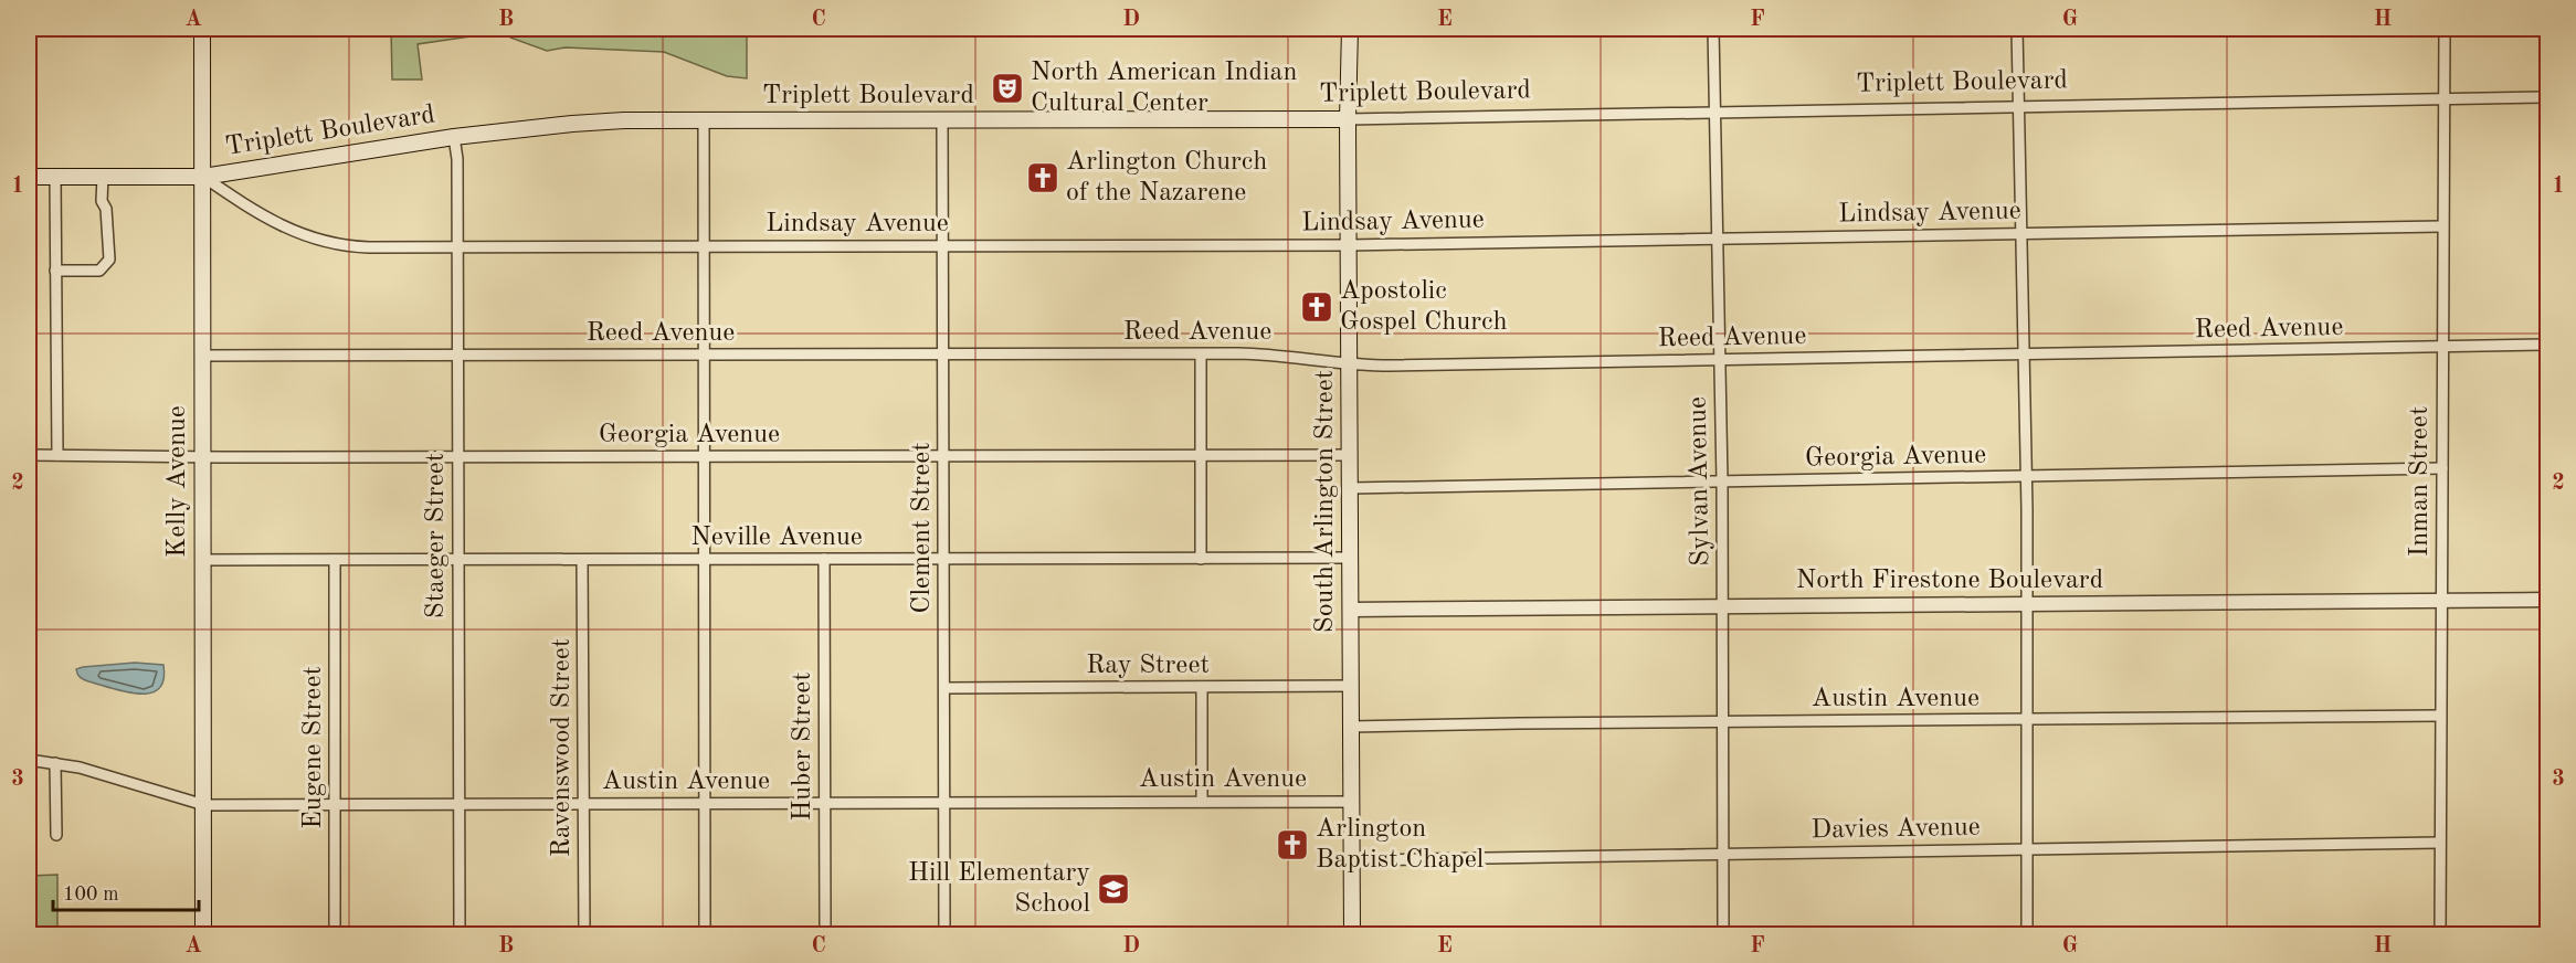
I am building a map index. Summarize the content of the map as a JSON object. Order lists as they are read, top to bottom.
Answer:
{
  "streets": {
    "main road": ["Triplett Boulevard", "Kelly Avenue", "South Arlington Street"],
    "street": [
      "Lindsay Avenue",
      "Reed Avenue",
      "Georgia Avenue",
      "Sylvan Avenue",
      "Inman Street",
      "Clement Street",
      "Staeger Street",
      "Neville Avenue",
      "North Firestone Boulevard",
      "Ray Street",
      "Austin Avenue",
      "Huber Street",
      "Eugene Street",
      "Ravenswood Street",
      "Davies Avenue"
    ]
  },
  "crossings": [
    ["Triplett Boulevard", "Lindsay Avenue"],
    ["Triplett Boulevard", "Kelly Avenue"],
    ["Triplett Boulevard", "Sylvan Avenue"],
    ["Triplett Boulevard", "Inman Street"],
    ["Triplett Boulevard", "South Arlington Street"],
    ["Triplett Boulevard", "Clement Street"],
    ["Triplett Boulevard", "Staeger Street"],
    ["Lindsay Avenue", "Kelly Avenue"],
    ["Lindsay Avenue", "Sylvan Avenue"],
    ["Lindsay Avenue", "Inman Street"],
    ["Lindsay Avenue", "South Arlington Street"],
    ["Lindsay Avenue", "Clement Street"],
    ["Lindsay Avenue", "Staeger Street"],
    ["Reed Avenue", "Kelly Avenue"],
    ["Reed Avenue", "Sylvan Avenue"],
    ["Reed Avenue", "Inman Street"],
    ["Reed Avenue", "South Arlington Street"],
    ["Reed Avenue", "Clement Street"],
    ["Reed Avenue", "Staeger Street"],
    ["Georgia Avenue", "Kelly Avenue"],
    ["Georgia Avenue", "Sylvan Avenue"],
    ["Georgia Avenue", "Inman Street"],
    ["Georgia Avenue", "South Arlington Street"],
    ["Georgia Avenue", "Clement Street"],
    ["Georgia Avenue", "Staeger Street"],
    ["Kelly Avenue", "Neville Avenue"],
    ["Kelly Avenue", "Austin Avenue"],
    ["Sylvan Avenue", "North Firestone Boulevard"],
    ["Sylvan Avenue", "Austin Avenue"],
    ["Sylvan Avenue", "Davies Avenue"],
    ["Inman Street", "North Firestone Boulevard"],
    ["Inman Street", "Austin Avenue"],
    ["Inman Street", "Davies Avenue"],
    ["South Arlington Street", "Neville Avenue"],
    ["South Arlington Street", "North Firestone Boulevard"],
    ["South Arlington Street", "Ray Street"],
    ["South Arlington Street", "Austin Avenue"],
    ["South Arlington Street", "Davies Avenue"],
    ["Clement Street", "Neville Avenue"],
    ["Clement Street", "Ray Street"],
    ["Clement Street", "Austin Avenue"],
    ["Staeger Street", "Neville Avenue"],
    ["Staeger Street", "Austin Avenue"],
    ["Neville Avenue", "Huber Street"],
    ["Neville Avenue", "Eugene Street"],
    ["Neville Avenue", "Ravenswood Street"],
    ["Austin Avenue", "Huber Street"],
    ["Austin Avenue", "Eugene Street"],
    ["Austin Avenue", "Ravenswood Street"]
  ],
  "places": {
    "theatre": ["North American Indian Cultural Center"],
    "church": ["Arlington Church of the Nazarene", "Apostolic Gospel Church", "Arlington Baptist Chapel"],
    "school or university": ["Hill Elementary School"]
  },
  "scale_bar": "100 m",
  "grid": {
    "columns": [
      "A",
      "B",
      "C",
      "D",
      "E",
      "F",
      "G",
      "H"
    ],
    "rows": ["1", "2", "3"]
  }
}
